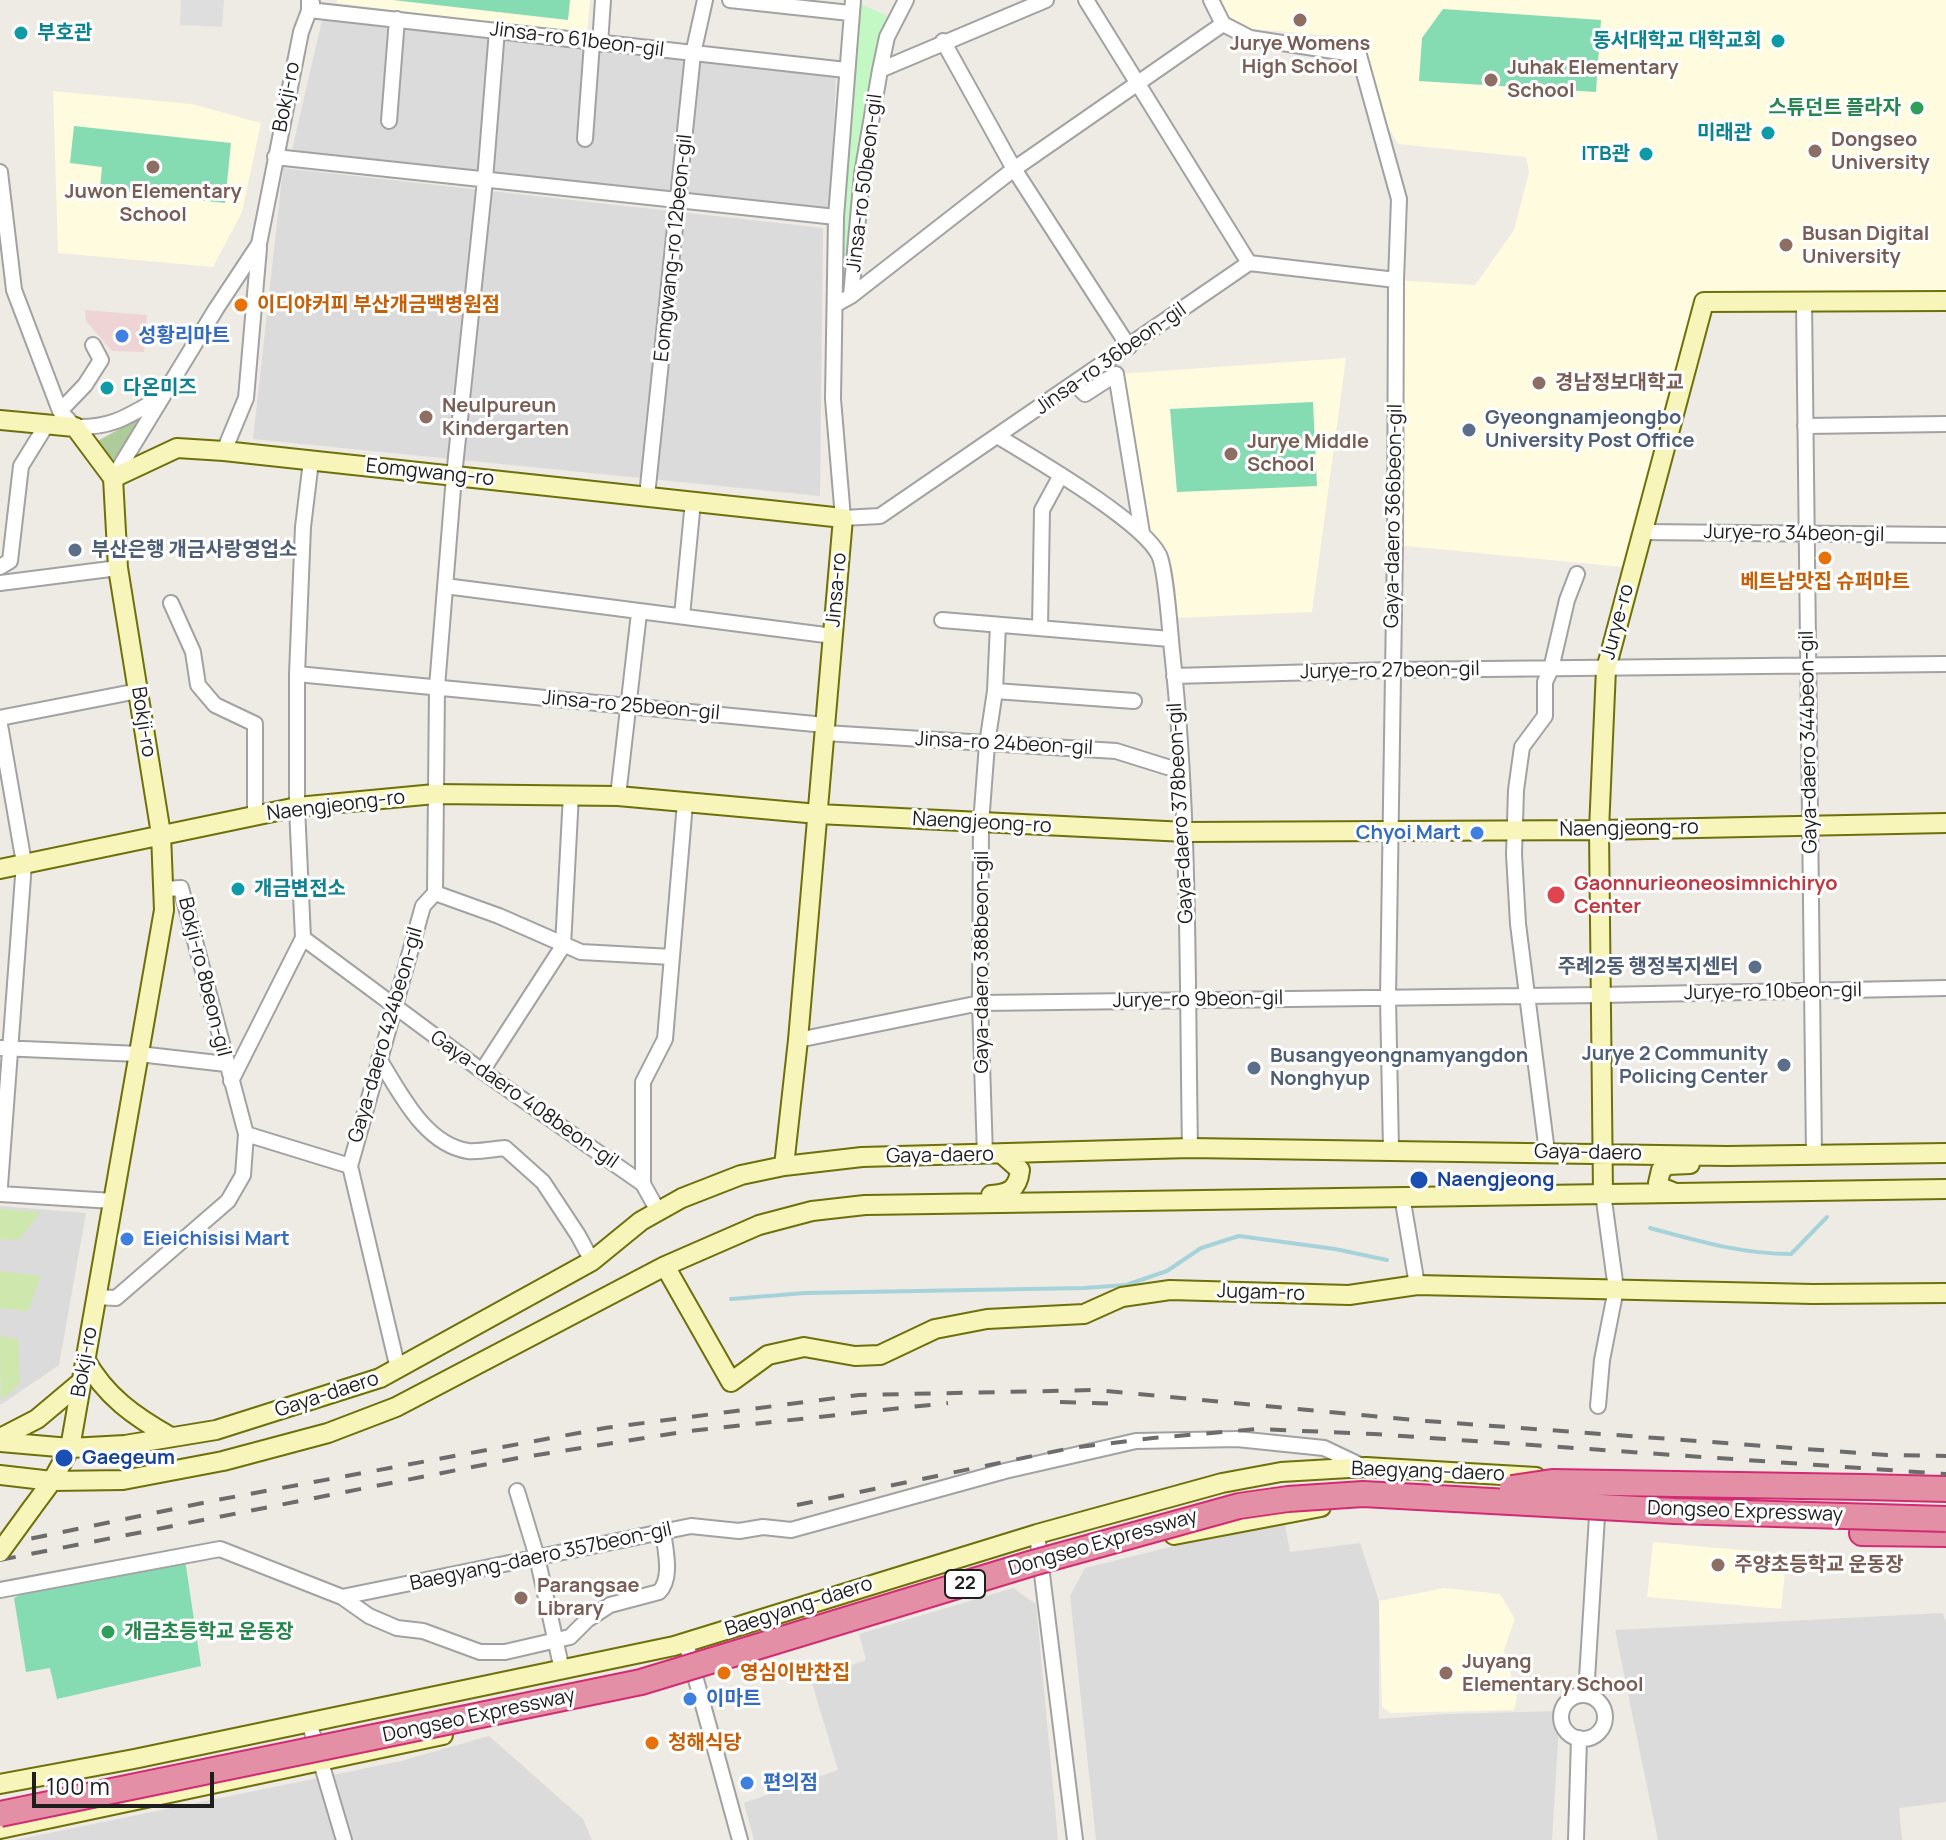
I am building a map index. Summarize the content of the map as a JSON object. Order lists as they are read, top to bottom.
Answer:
{
  "streets": {
    "highway": ["Dongseo Expressway", "22"],
    "main road": [
      "Bokji-ro",
      "Eomgwang-ro",
      "Jinsa-ro",
      "Jurye-ro",
      "Naengjeong-ro",
      "Gaya-daero",
      "Jugam-ro",
      "Baegyang-daero"
    ],
    "street": [
      "Jinsa-ro 61beon-gil",
      "Jinsa-ro 50beon-gil",
      "Eomgwang-ro 12beon-gil",
      "Jinsa-ro 36beon-gil",
      "Gaya-daero 366beon-gil",
      "Jurye-ro 34beon-gil",
      "Jurye-ro 27beon-gil",
      "Jinsa-ro 25beon-gil",
      "Gaya-daero 344beon-gil",
      "Jinsa-ro 24beon-gil",
      "Gaya-daero 378beon-gil",
      "Gaya-daero 388beon-gil",
      "Bokji-ro 8beon-gil",
      "Jurye-ro 10beon-gil",
      "Jurye-ro 9beon-gil",
      "Gaya-daero 424beon-gil",
      "Gaya-daero 408beon-gil",
      "Baegyang-daero 357beon-gil"
    ]
  },
  "crossings": [
    ["Jinsa-ro 61beon-gil", "Bokji-ro"],
    ["Jinsa-ro 61beon-gil", "Eomgwang-ro 12beon-gil"],
    ["Jinsa-ro 61beon-gil", "Jinsa-ro"],
    ["Jinsa-ro 61beon-gil", "Gaya-daero 424beon-gil"],
    ["Bokji-ro", "Eomgwang-ro"],
    ["Bokji-ro", "Naengjeong-ro"],
    ["Bokji-ro", "Bokji-ro 8beon-gil"],
    ["Bokji-ro", "Gaya-daero"],
    ["Eomgwang-ro 12beon-gil", "Eomgwang-ro"],
    ["Jinsa-ro 36beon-gil", "Eomgwang-ro"],
    ["Jinsa-ro 36beon-gil", "Jinsa-ro"],
    ["Jinsa-ro 36beon-gil", "Gaya-daero 378beon-gil"],
    ["Eomgwang-ro", "Jinsa-ro"],
    ["Eomgwang-ro", "Bokji-ro 8beon-gil"],
    ["Eomgwang-ro", "Gaya-daero 424beon-gil"],
    ["Gaya-daero 366beon-gil", "Jurye-ro 27beon-gil"],
    ["Gaya-daero 366beon-gil", "Naengjeong-ro"],
    ["Gaya-daero 366beon-gil", "Jurye-ro 9beon-gil"],
    ["Gaya-daero 366beon-gil", "Gaya-daero"],
    ["Jurye-ro 34beon-gil", "Jurye-ro"],
    ["Jurye-ro 34beon-gil", "Gaya-daero 344beon-gil"],
    ["Jinsa-ro", "Jinsa-ro 25beon-gil"],
    ["Jinsa-ro", "Jinsa-ro 24beon-gil"],
    ["Jinsa-ro", "Naengjeong-ro"],
    ["Jinsa-ro", "Jurye-ro 9beon-gil"],
    ["Jinsa-ro", "Gaya-daero"],
    ["Jurye-ro", "Jurye-ro 27beon-gil"],
    ["Jurye-ro", "Gaya-daero 344beon-gil"],
    ["Jurye-ro", "Naengjeong-ro"],
    ["Jurye-ro", "Jurye-ro 10beon-gil"],
    ["Jurye-ro", "Jurye-ro 9beon-gil"],
    ["Jurye-ro", "Gaya-daero"],
    ["Jurye-ro 27beon-gil", "Gaya-daero 344beon-gil"],
    ["Jurye-ro 27beon-gil", "Gaya-daero 378beon-gil"],
    ["Jinsa-ro 25beon-gil", "Jinsa-ro 24beon-gil"],
    ["Jinsa-ro 25beon-gil", "Gaya-daero 424beon-gil"],
    ["Gaya-daero 344beon-gil", "Naengjeong-ro"],
    ["Gaya-daero 344beon-gil", "Jurye-ro 10beon-gil"],
    ["Gaya-daero 344beon-gil", "Gaya-daero"],
    ["Jinsa-ro 24beon-gil", "Gaya-daero 378beon-gil"],
    ["Jinsa-ro 24beon-gil", "Gaya-daero 388beon-gil"],
    ["Naengjeong-ro", "Gaya-daero 378beon-gil"],
    ["Naengjeong-ro", "Gaya-daero 388beon-gil"],
    ["Naengjeong-ro", "Bokji-ro 8beon-gil"],
    ["Naengjeong-ro", "Gaya-daero 424beon-gil"],
    ["Gaya-daero 378beon-gil", "Jurye-ro 9beon-gil"],
    ["Gaya-daero 378beon-gil", "Gaya-daero"],
    ["Gaya-daero 388beon-gil", "Jurye-ro 9beon-gil"],
    ["Gaya-daero 388beon-gil", "Gaya-daero"],
    ["Bokji-ro 8beon-gil", "Gaya-daero 408beon-gil"],
    ["Jurye-ro 10beon-gil", "Jurye-ro 9beon-gil"],
    ["Gaya-daero 424beon-gil", "Gaya-daero 408beon-gil"],
    ["Gaya-daero 424beon-gil", "Gaya-daero"],
    ["Gaya-daero 408beon-gil", "Gaya-daero"],
    ["Gaya-daero", "Jugam-ro"],
    ["Baegyang-daero", "Baegyang-daero 357beon-gil"]
  ],
  "places": [
    "Jurye Womens High School",
    "부호관",
    "동서대학교 대학교회",
    "Juhak Elementary School",
    "스튜던트 플라자",
    "미래관",
    "Dongseo University",
    "ITB관",
    "Juwon Elementary School",
    "Busan Digital University",
    "이디야커피 부산개금백병원점",
    "성황리마트",
    "경남정보대학교",
    "다온미즈",
    "Neulpureun Kindergarten",
    "Gyeongnamjeongbo University Post Office",
    "Jurye Middle School",
    "부산은행 개금사랑영업소",
    "베트남맛집 슈퍼마트",
    "Chyoi Mart",
    "개금변전소",
    "Gaonnurieoneosimnichiryo Center",
    "주례2동 행정복지센터",
    "Jurye 2 Community Policing Center",
    "Busangyeongnamyangdon Nonghyup",
    "Naengjeong",
    "Eieichisisi Mart",
    "Gaegeum",
    "주양초등학교 운동장",
    "Parangsae Library",
    "개금초등학교 운동장",
    "영심이반찬집",
    "Juyang Elementary School",
    "이마트",
    "청해식당",
    "편의점"
  ],
  "scale_bar": "100 m"
}
